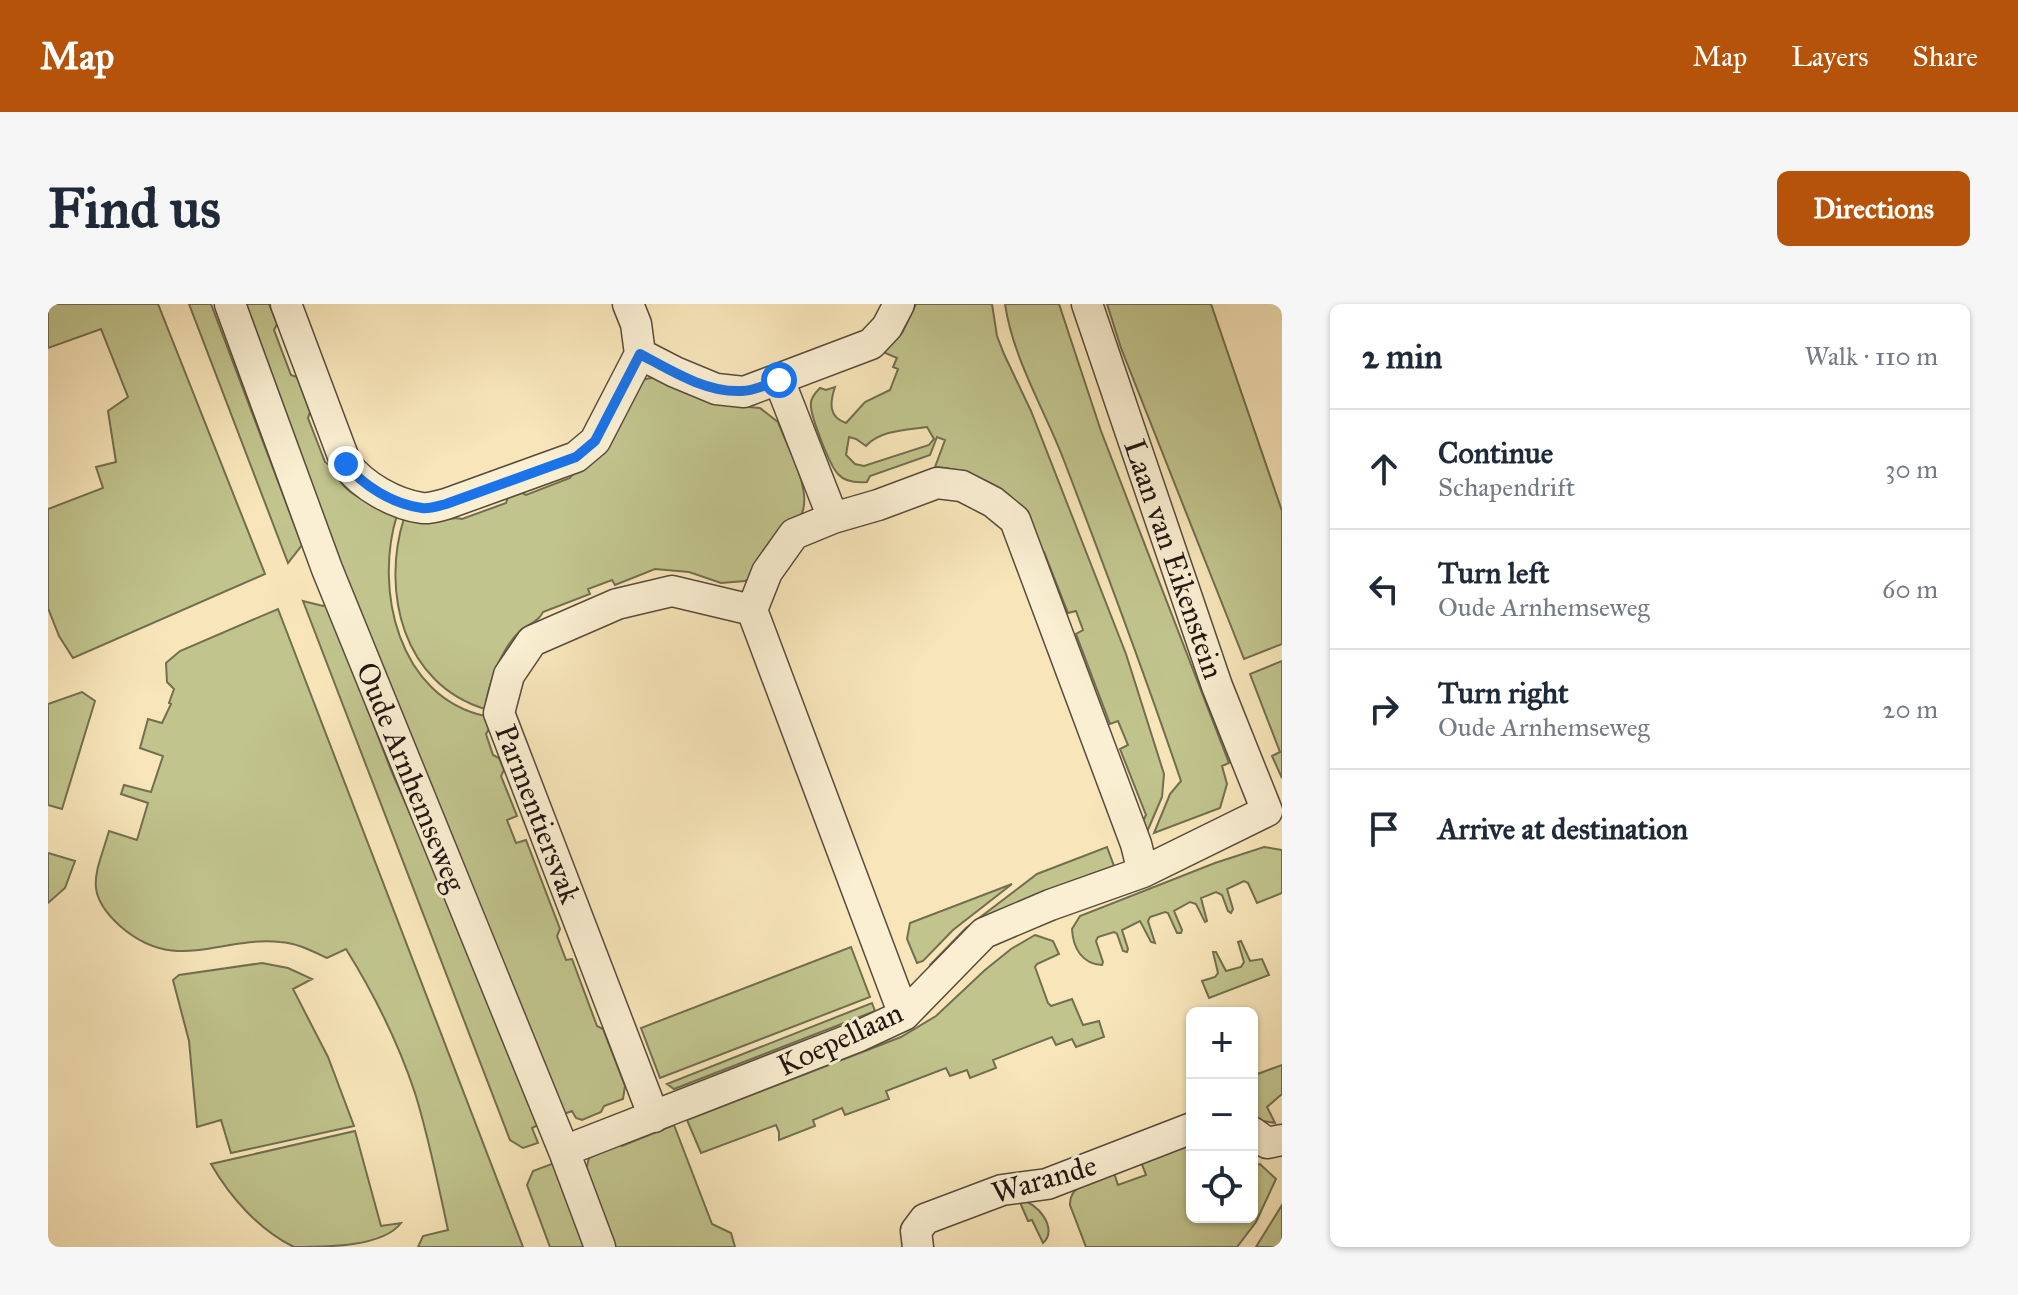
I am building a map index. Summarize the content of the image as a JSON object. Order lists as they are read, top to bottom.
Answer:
{
  "streets": {
    "street": [
      "Laan van Eikenstein",
      "Oude Arnhemseweg",
      "Parmentiersvak",
      "Koepellaan",
      "Warande"
    ]
  },
  "crossings": [
    ["Laan van Eikenstein", "Koepellaan"],
    ["Oude Arnhemseweg", "Koepellaan"],
    ["Parmentiersvak", "Koepellaan"]
  ],
  "page": {
    "header": "Map",
    "nav": ["Map", "Layers", "Share"],
    "buttons": "Directions",
    "title": "Find us",
    "heading": ["2 min", "Walk · 110 m"],
    "list": [
      ["Continue", "Schapendrift", "30 m"],
      ["Turn left", "Oude Arnhemseweg", "60 m"],
      ["Turn right", "Oude Arnhemseweg", "20 m"],
      "Arrive at destination"
    ],
    "map_buttons": ["+", "−"]
  }
}
